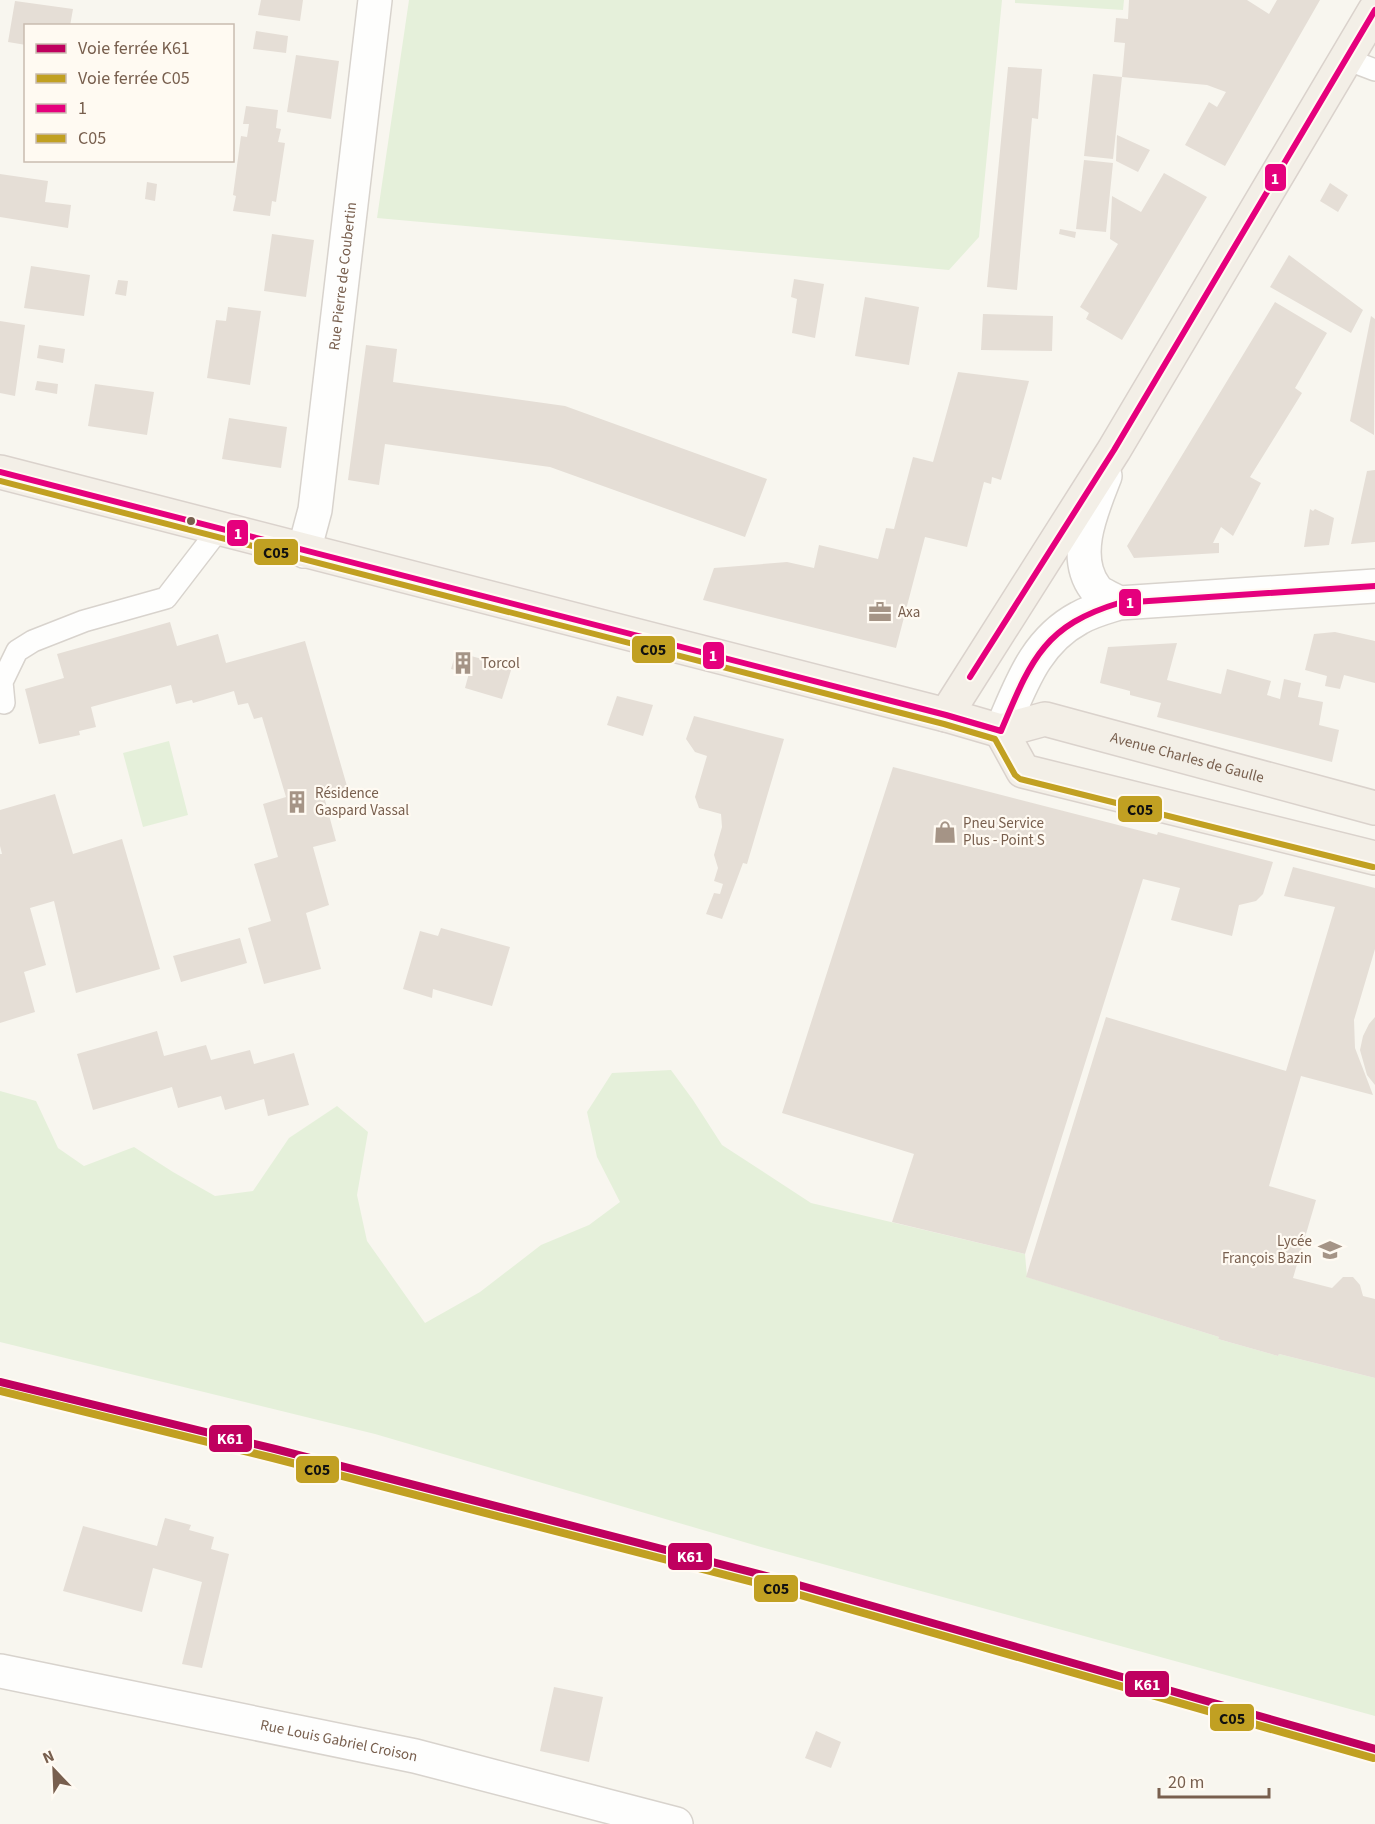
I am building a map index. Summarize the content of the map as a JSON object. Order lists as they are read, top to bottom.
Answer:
{
  "streets": {
    "main road": ["Avenue Charles de Gaulle"],
    "street": ["Rue Pierre de Coubertin", "Rue Louis Gabriel Croison"]
  },
  "places": {
    "office": ["Axa"],
    "building": ["Torcol", "Résidence Gaspard Vassal"],
    "shop": ["Pneu Service Plus - Point S"],
    "school or university": ["Lycée François Bazin"]
  },
  "lines": [
    "transit line 1",
    "transit line C05",
    "rail line K61",
    "rail line C05"
  ],
  "legend": [
    "Voie ferrée K61",
    "Voie ferrée C05",
    "1",
    "C05"
  ],
  "scale_bar": "20 m",
  "north": "top left"
}
